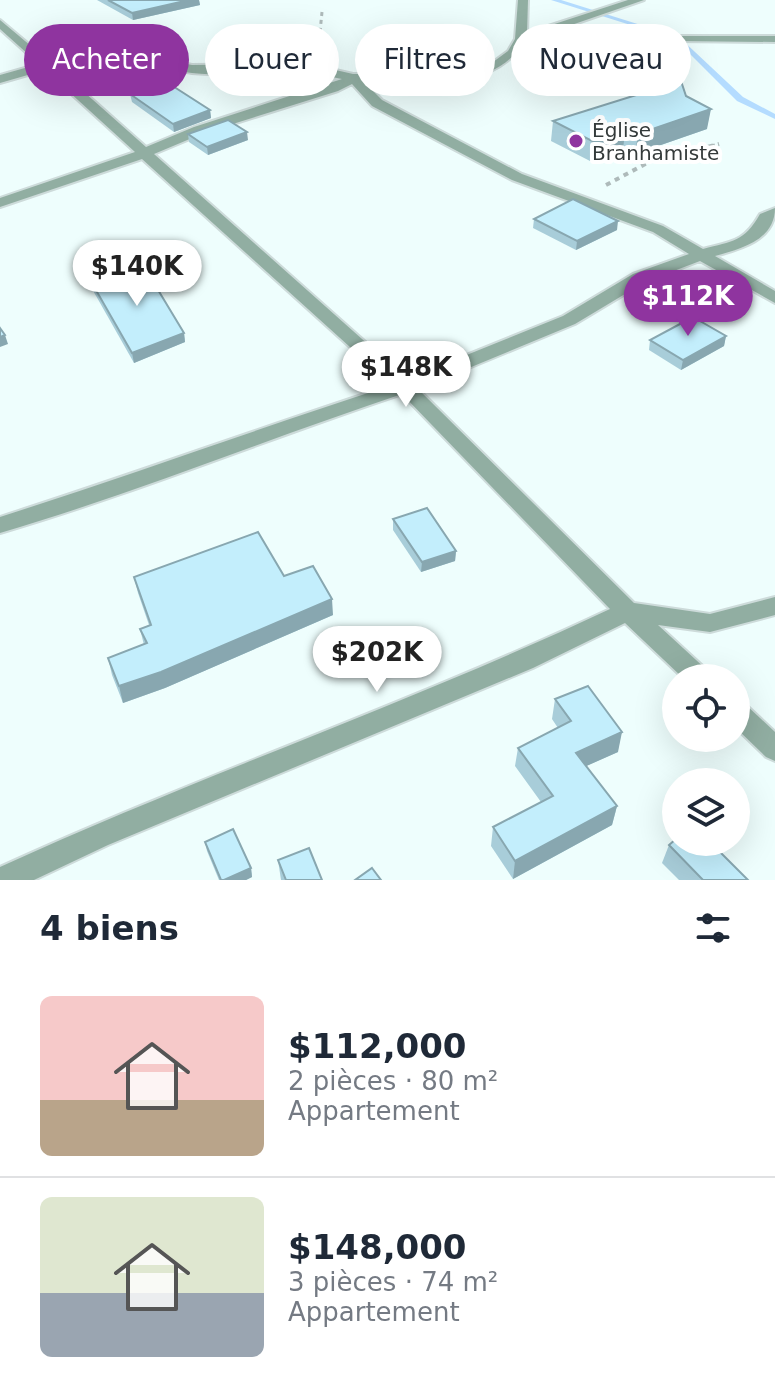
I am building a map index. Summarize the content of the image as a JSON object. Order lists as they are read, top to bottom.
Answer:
{
  "places": ["Église Branhamiste"],
  "page": {
    "chip": [
      "Acheter",
      "Louer",
      "Filtres",
      "Nouveau"
    ],
    "price": [
      "$140K",
      "$112K",
      "$148K",
      "$202K"
    ],
    "heading": "4 biens",
    "list": [
      {
        "name": "$112,000",
        "note": "2 pièces · 80 m² · Appartement"
      },
      {
        "name": "$148,000",
        "note": "3 pièces · 74 m² · Appartement"
      }
    ]
  }
}
